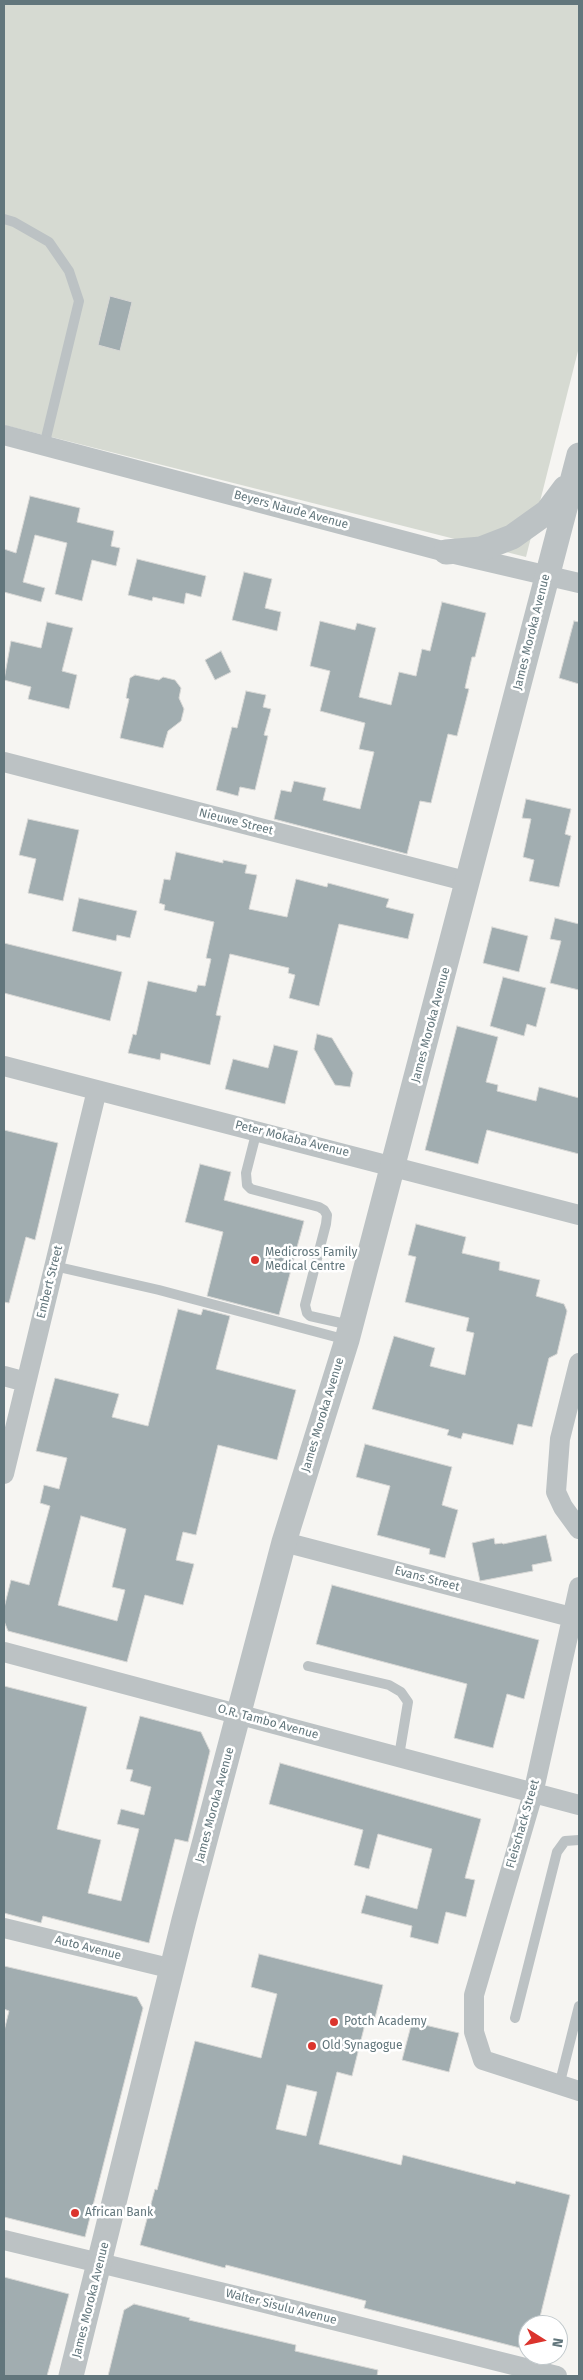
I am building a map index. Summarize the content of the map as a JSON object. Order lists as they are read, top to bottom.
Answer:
{
  "streets": {
    "street": [
      "Beyers Naude Avenue",
      "James Moroka Avenue",
      "Nieuwe Street",
      "Peter Mokaba Avenue",
      "Embert Street",
      "Evans Street",
      "O.R. Tambo Avenue",
      "Fleischack Street",
      "Auto Avenue",
      "Walter Sisulu Avenue"
    ]
  },
  "crossings": [
    ["Beyers Naude Avenue", "James Moroka Avenue"],
    ["James Moroka Avenue", "Nieuwe Street"],
    ["James Moroka Avenue", "Peter Mokaba Avenue"],
    ["James Moroka Avenue", "Evans Street"],
    ["James Moroka Avenue", "O.R. Tambo Avenue"],
    ["James Moroka Avenue", "Auto Avenue"],
    ["James Moroka Avenue", "Walter Sisulu Avenue"],
    ["Peter Mokaba Avenue", "Embert Street"],
    ["Evans Street", "Fleischack Street"],
    ["O.R. Tambo Avenue", "Fleischack Street"]
  ],
  "places": [
    "Medicross Family Medical Centre",
    "Potch Academy",
    "Old Synagogue",
    "African Bank"
  ],
  "north": "right"
}
